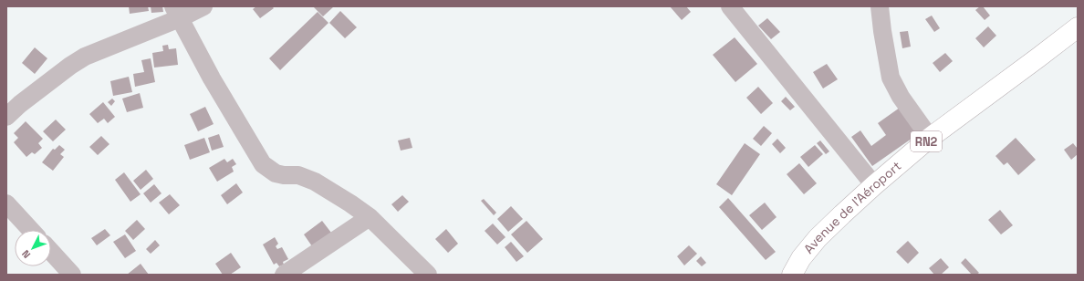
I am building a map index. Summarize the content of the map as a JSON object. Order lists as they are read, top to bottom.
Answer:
{
  "streets": {
    "highway": ["RN2", "Avenue de l'Aéroport"]
  },
  "north": "bottom left"
}
